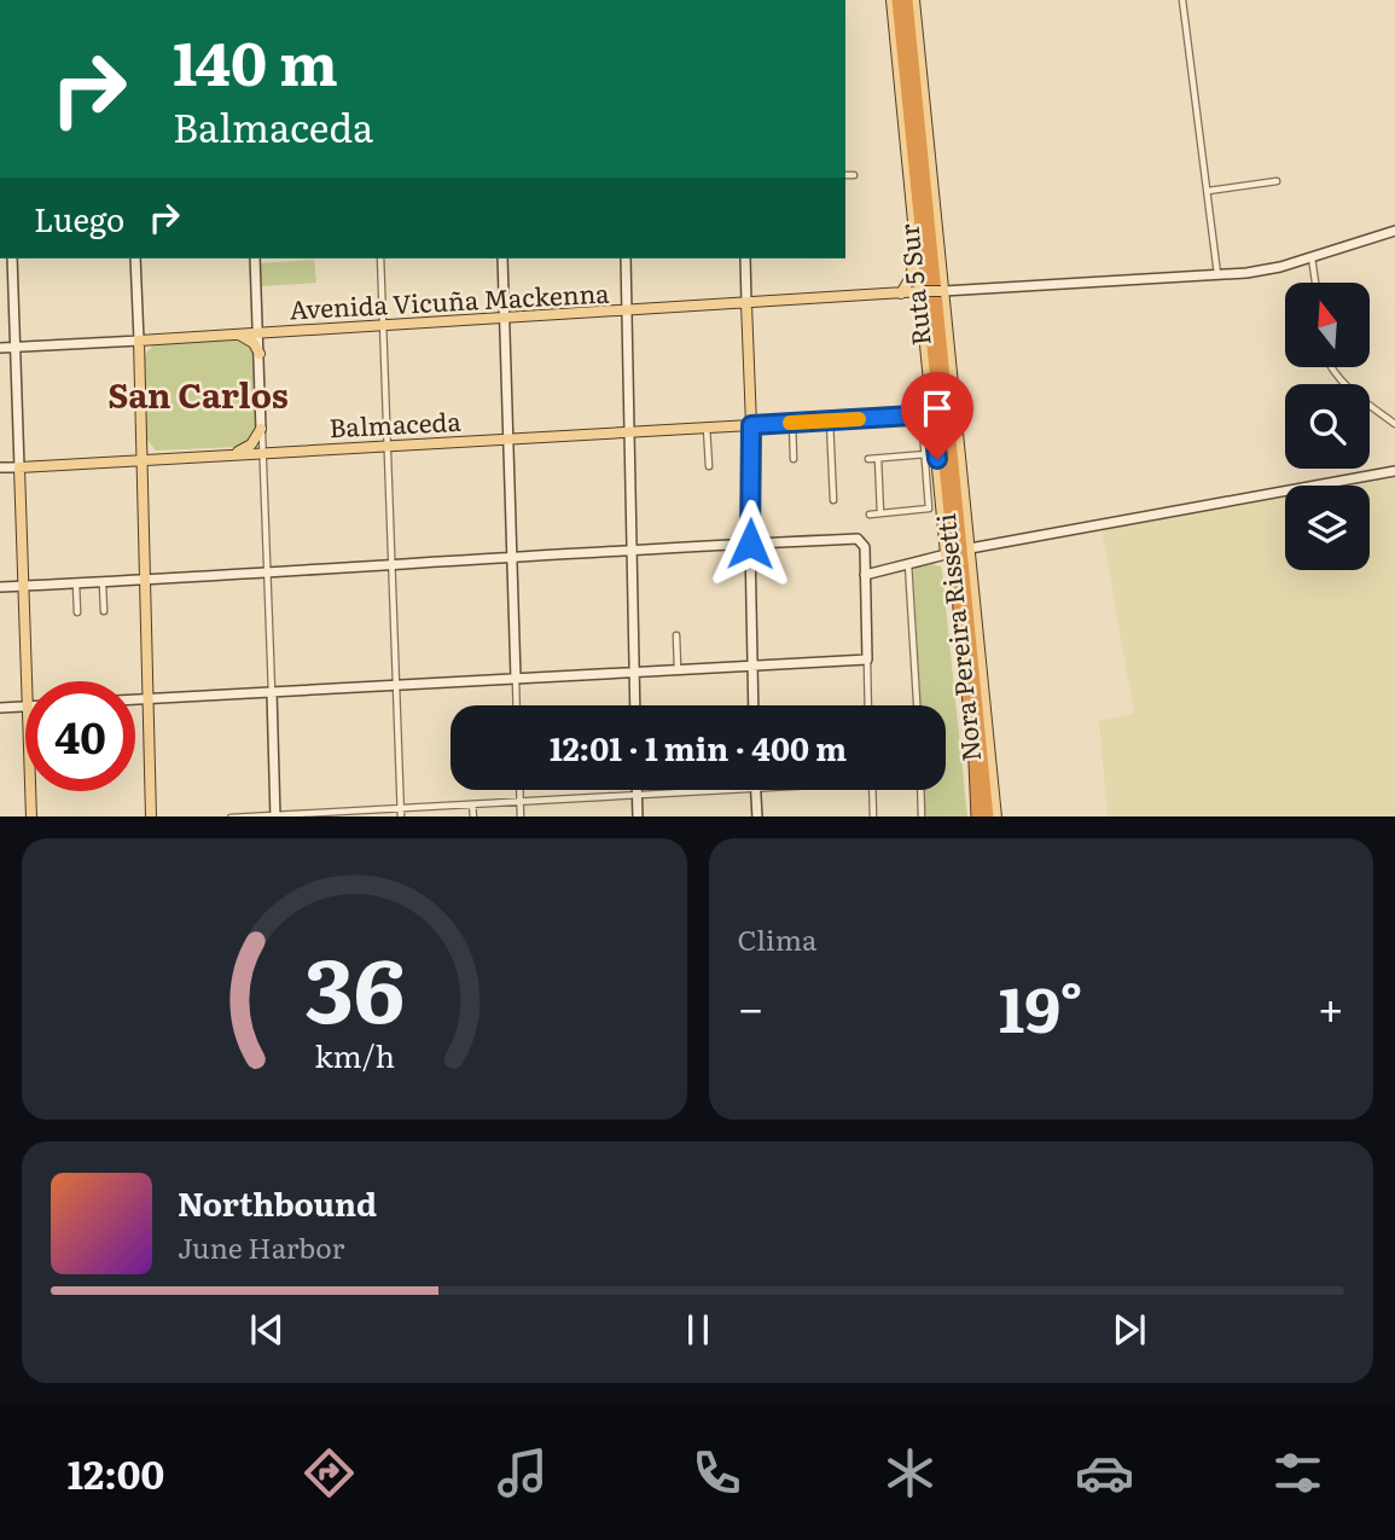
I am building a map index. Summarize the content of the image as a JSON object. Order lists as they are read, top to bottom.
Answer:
{
  "streets": {
    "highway": ["Ruta 5 Sur"],
    "main road": ["Avenida Vicuña Mackenna", "Balmaceda", "Nora Pereira Rissetti"]
  },
  "crossings": [
    ["Avenida Vicuña Mackenna", "Balmaceda"],
    ["Avenida Vicuña Mackenna", "Nora Pereira Rissetti"]
  ],
  "districts": ["San Carlos"],
  "north": "top",
  "page": {
    "turn": ["140 m", "Balmaceda"],
    "then": "Luego",
    "limit": "40",
    "trip": "12:01 · 1 min · 400 m",
    "tile": "Clima",
    "heat": ["−", "19°", "+"],
    "song": ["Northbound", "June Harbor"],
    "tabs": "12:00",
    "gauge": ["36", "km/h"]
  }
}
